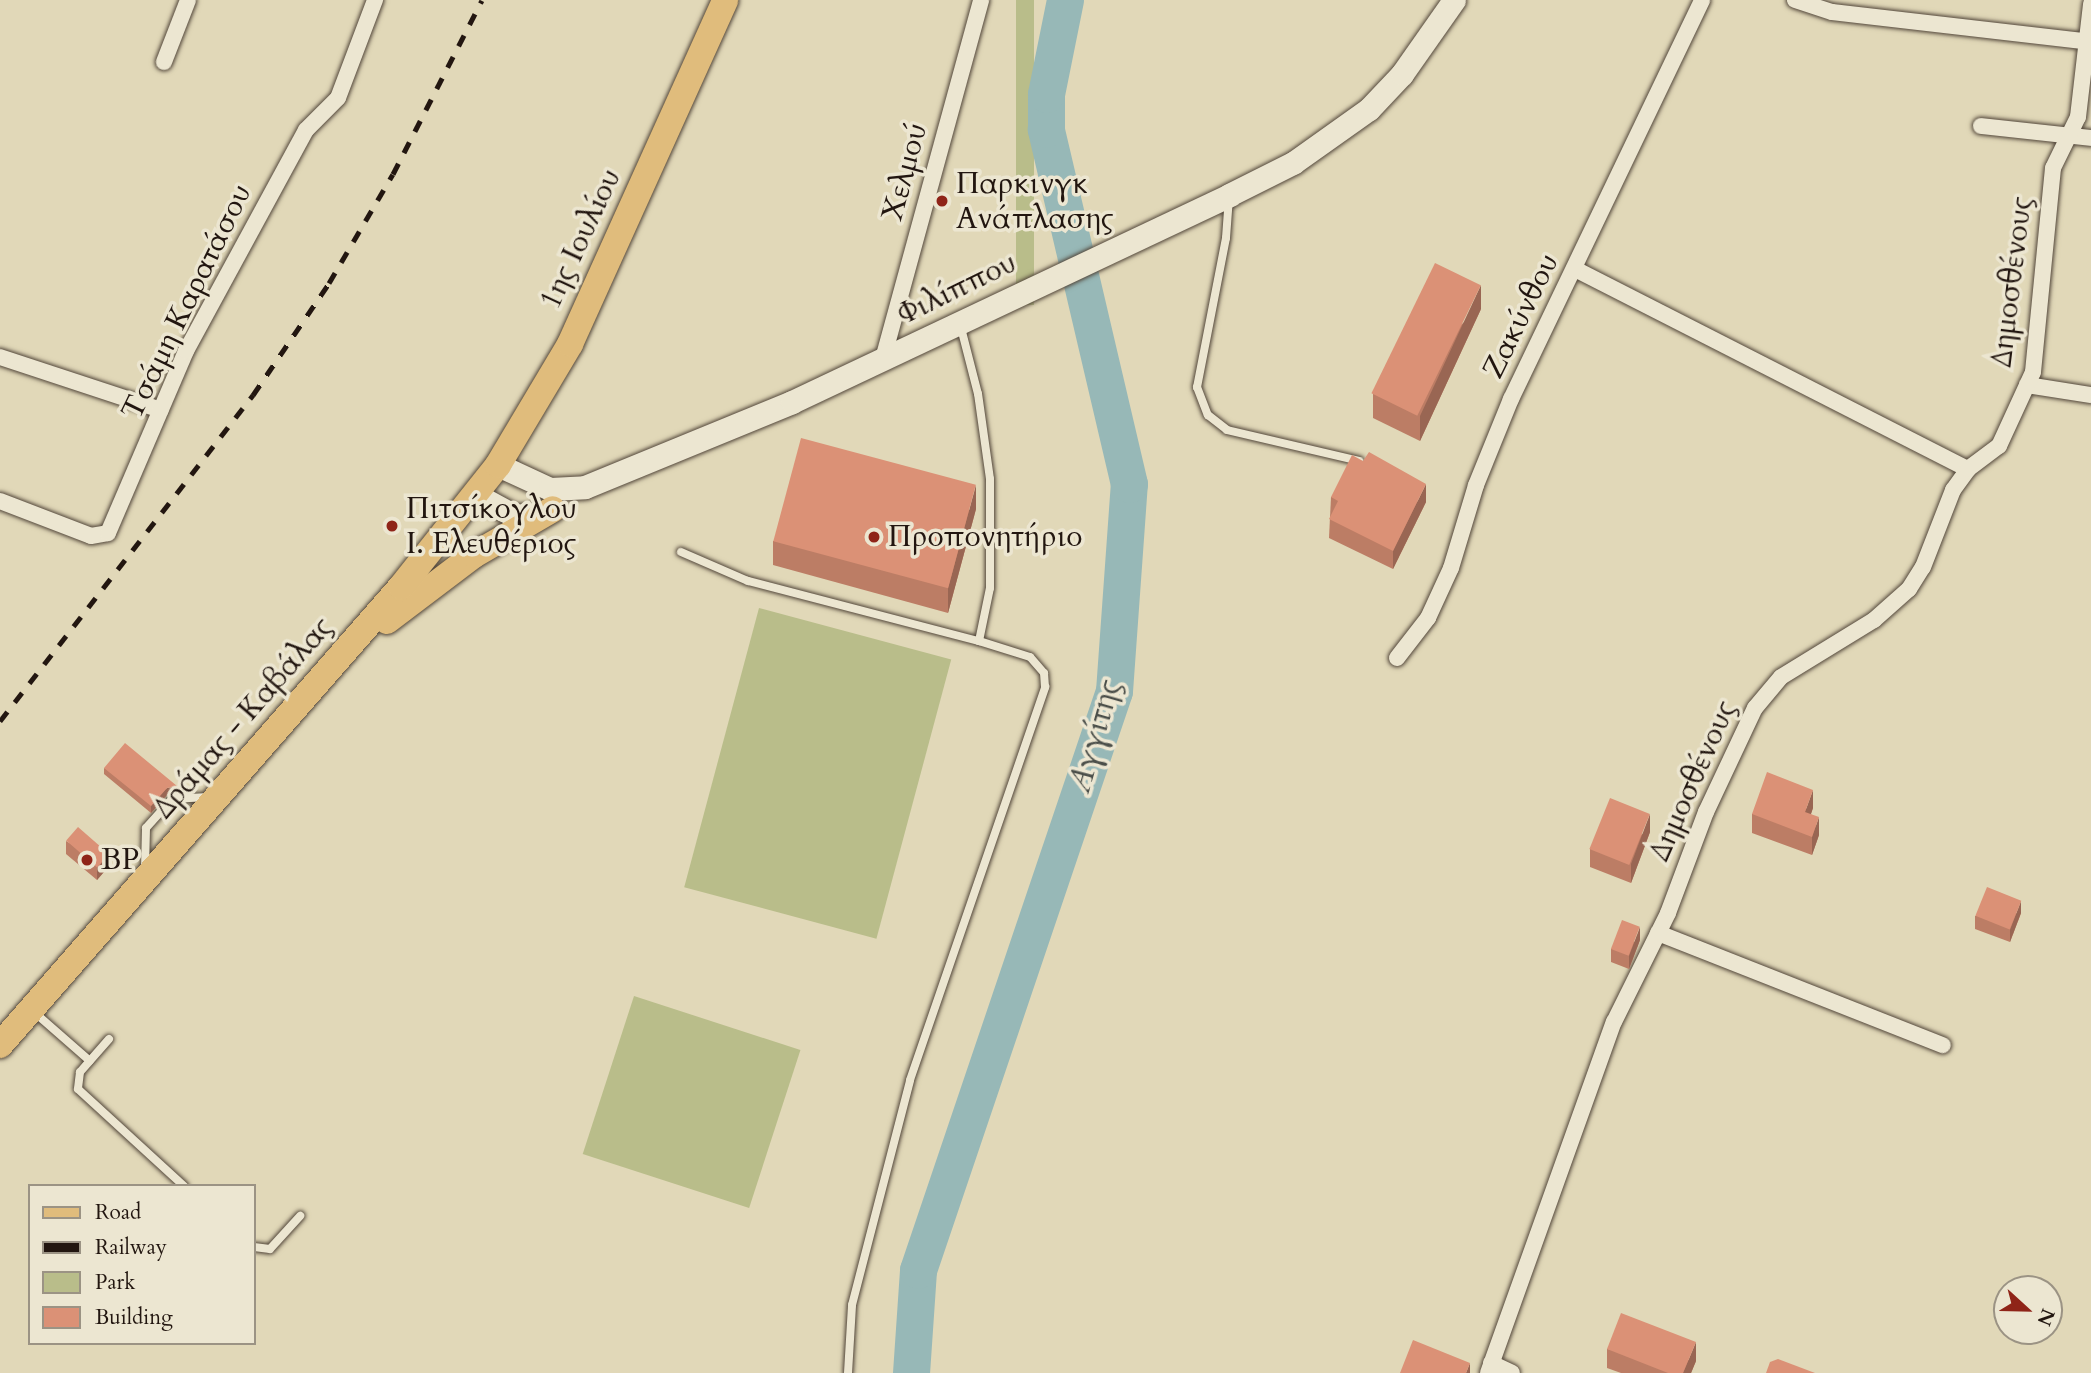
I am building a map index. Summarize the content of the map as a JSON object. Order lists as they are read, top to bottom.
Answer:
{
  "streets": {
    "main road": ["1ης Ιουλίου", "Φιλίππου", "Δράμας - Καβάλας"],
    "street": [
      "Χελμού",
      "Δημοσθένους",
      "Τσάμη Καρατάσου",
      "Ζακύνθου"
    ]
  },
  "crossings": [
    ["Χελμού", "Φιλίππου"],
    ["1ης Ιουλίου", "Φιλίππου"],
    ["1ης Ιουλίου", "Δράμας - Καβάλας"],
    ["Φιλίππου", "Δράμας - Καβάλας"]
  ],
  "water": ["Αγγίτης"],
  "places": [
    "Παρκινγκ Ανάπλασης",
    "Πιτσίκογλου Ι. Ελευθέριος",
    "Προπονητήριο",
    "BP"
  ],
  "legend": [
    "Road",
    "Railway",
    "Park",
    "Building"
  ],
  "north": "right"
}
